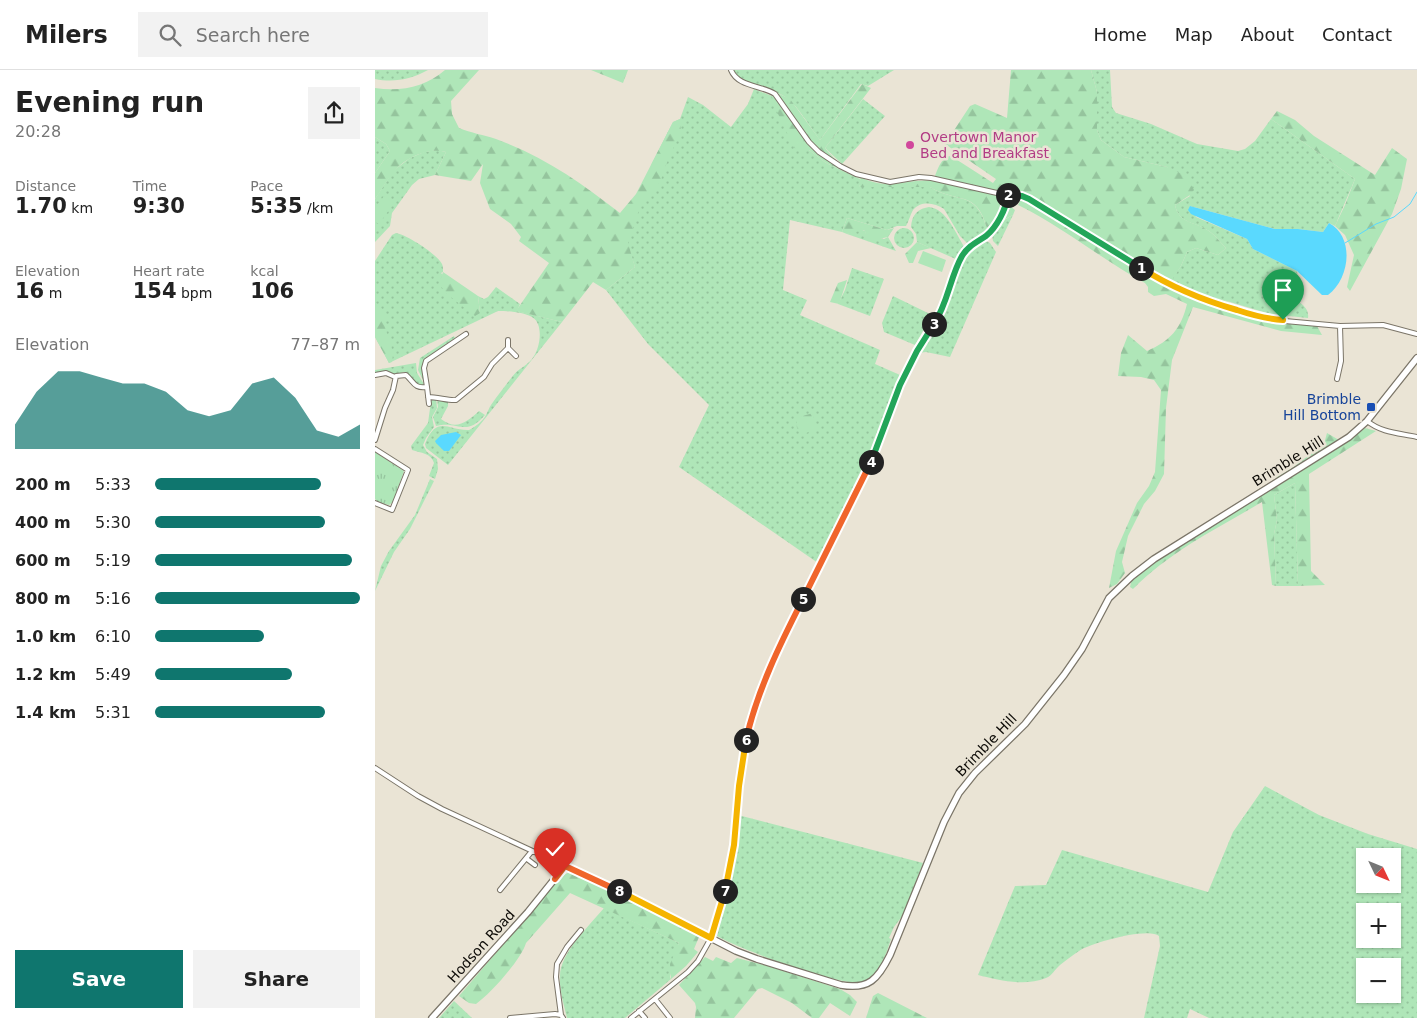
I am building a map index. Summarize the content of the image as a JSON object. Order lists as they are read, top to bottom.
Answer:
{
  "streets": {
    "main road": ["Brimble Hill", "Hodson Road"]
  },
  "crossings": [
    ["Brimble Hill", "Hodson Road"]
  ],
  "places": {
    "other": ["Overtown Manor Bed and Breakfast"],
    "transit": ["Brimble Hill Bottom"]
  },
  "north": "bottom right",
  "page": {
    "header": "Milers",
    "search": "Search here",
    "nav": [
      "Home",
      "Map",
      "About",
      "Contact"
    ],
    "heading": ["Evening run", "20:28"],
    "stats": [
      ["Distance", "1.70 km"],
      ["Time", "9:30"],
      ["Pace", "5:35 /km"],
      ["Elevation", "16 m"],
      ["Heart rate", "154 bpm"],
      ["kcal", "106"]
    ],
    "pins": [
      "2",
      "1",
      "3",
      "4",
      "5",
      "6",
      "7",
      "8"
    ],
    "chart": ["Elevation", "77–87 m"],
    "list": [
      {
        "name": "200 m",
        "note": "5:33"
      },
      {
        "name": "400 m",
        "note": "5:30"
      },
      {
        "name": "600 m",
        "note": "5:19"
      },
      {
        "name": "800 m",
        "note": "5:16"
      },
      {
        "name": "1.0 km",
        "note": "6:10"
      },
      {
        "name": "1.2 km",
        "note": "5:49"
      },
      {
        "name": "1.4 km",
        "note": "5:31"
      }
    ],
    "map_buttons": ["+", "−"],
    "buttons": ["Save", "Share"]
  }
}
